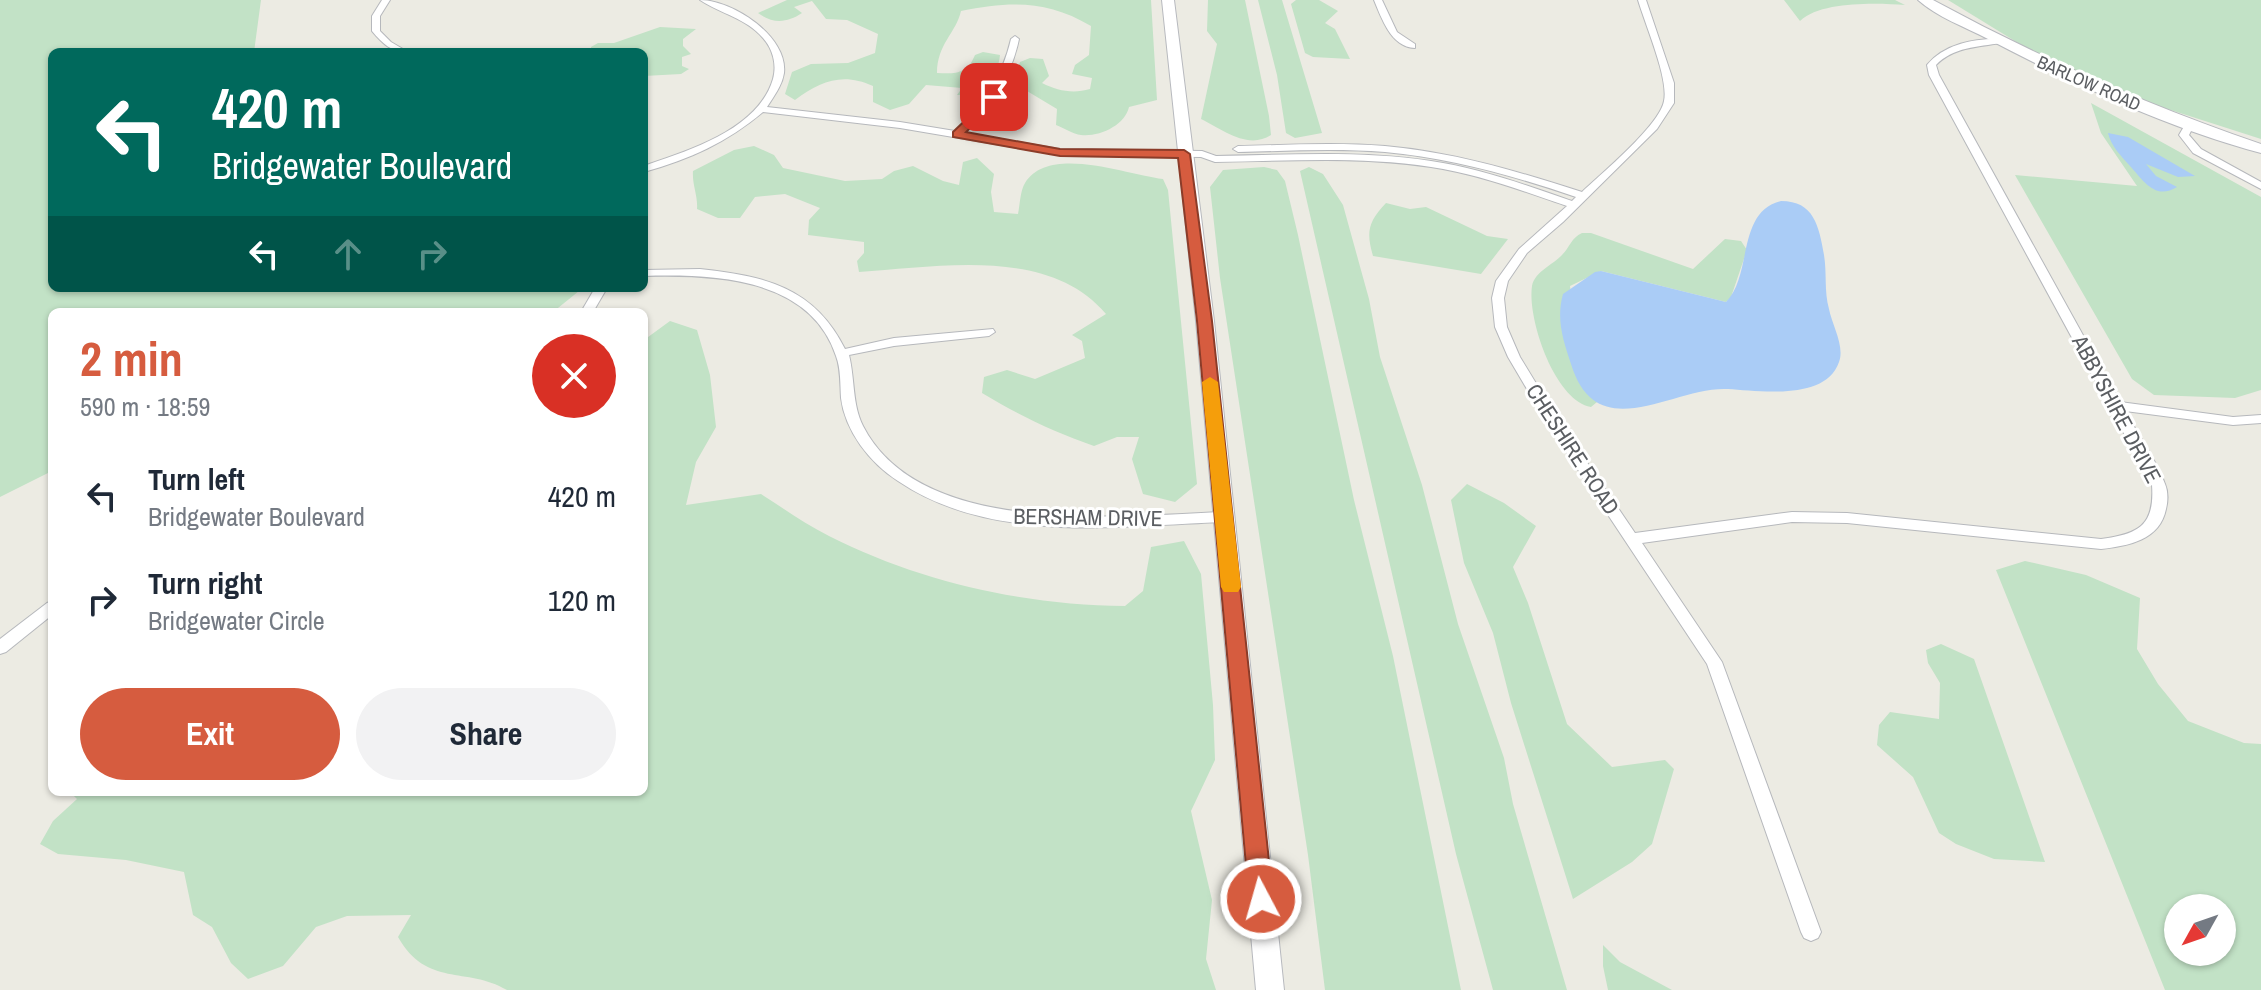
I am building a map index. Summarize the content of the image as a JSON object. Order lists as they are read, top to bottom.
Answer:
{
  "streets": {
    "main road": ["BARLOW ROAD"],
    "street": ["ABBYSHIRE DRIVE", "CHESHIRE ROAD", "BERSHAM DRIVE"]
  },
  "crossings": [
    ["BARLOW ROAD", "ABBYSHIRE DRIVE"],
    ["ABBYSHIRE DRIVE", "CHESHIRE ROAD"]
  ],
  "north": "bottom left",
  "page": {
    "turn": ["420 m", "Bridgewater Boulevard"],
    "heading": ["2 min", "590 m · 18:59"],
    "list": [
      {
        "name": "Turn left",
        "note": "Bridgewater Boulevard",
        "value": "420 m"
      },
      {
        "name": "Turn right",
        "note": "Bridgewater Circle",
        "value": "120 m"
      }
    ],
    "buttons": ["Exit", "Share"]
  }
}
